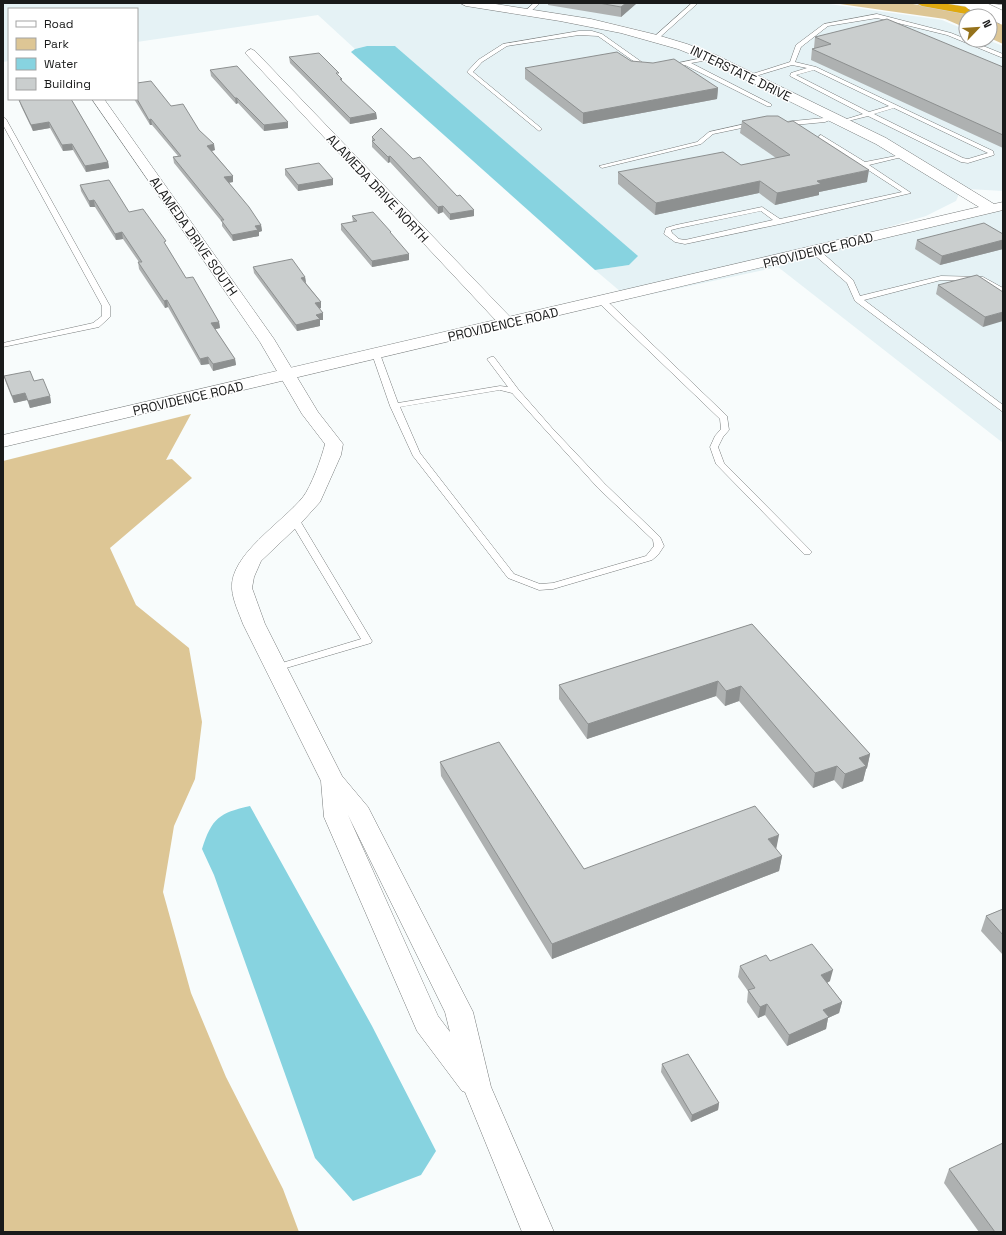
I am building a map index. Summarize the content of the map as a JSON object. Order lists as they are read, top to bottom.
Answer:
{
  "streets": {
    "street": [
      "INTERSTATE DRIVE",
      "ALAMEDA DRIVE NORTH",
      "ALAMEDA DRIVE SOUTH",
      "PROVIDENCE ROAD"
    ]
  },
  "crossings": [
    ["INTERSTATE DRIVE", "PROVIDENCE ROAD"],
    ["ALAMEDA DRIVE NORTH", "PROVIDENCE ROAD"],
    ["ALAMEDA DRIVE SOUTH", "PROVIDENCE ROAD"]
  ],
  "legend": [
    "Road",
    "Park",
    "Water",
    "Building"
  ],
  "north": "top right"
}
